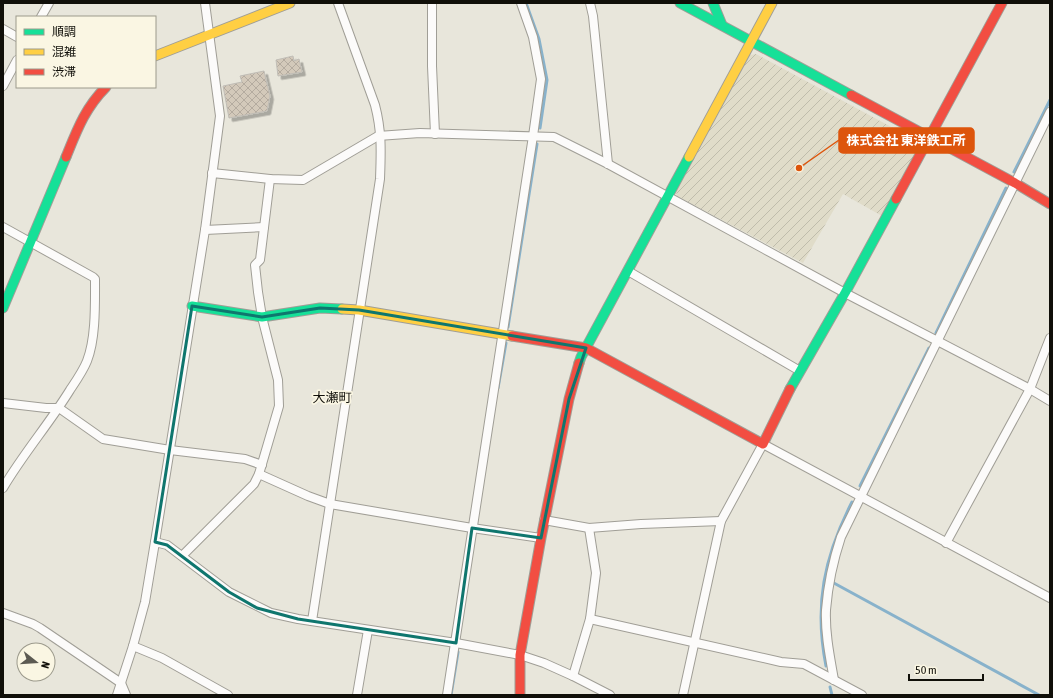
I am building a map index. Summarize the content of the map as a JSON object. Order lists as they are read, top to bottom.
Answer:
{
  "districts": ["大瀬町"],
  "places": ["株式会社 東洋鉄工所"],
  "legend": ["順調", "混雑", "渋滞"],
  "scale_bar": "50 m",
  "north": "right"
}
